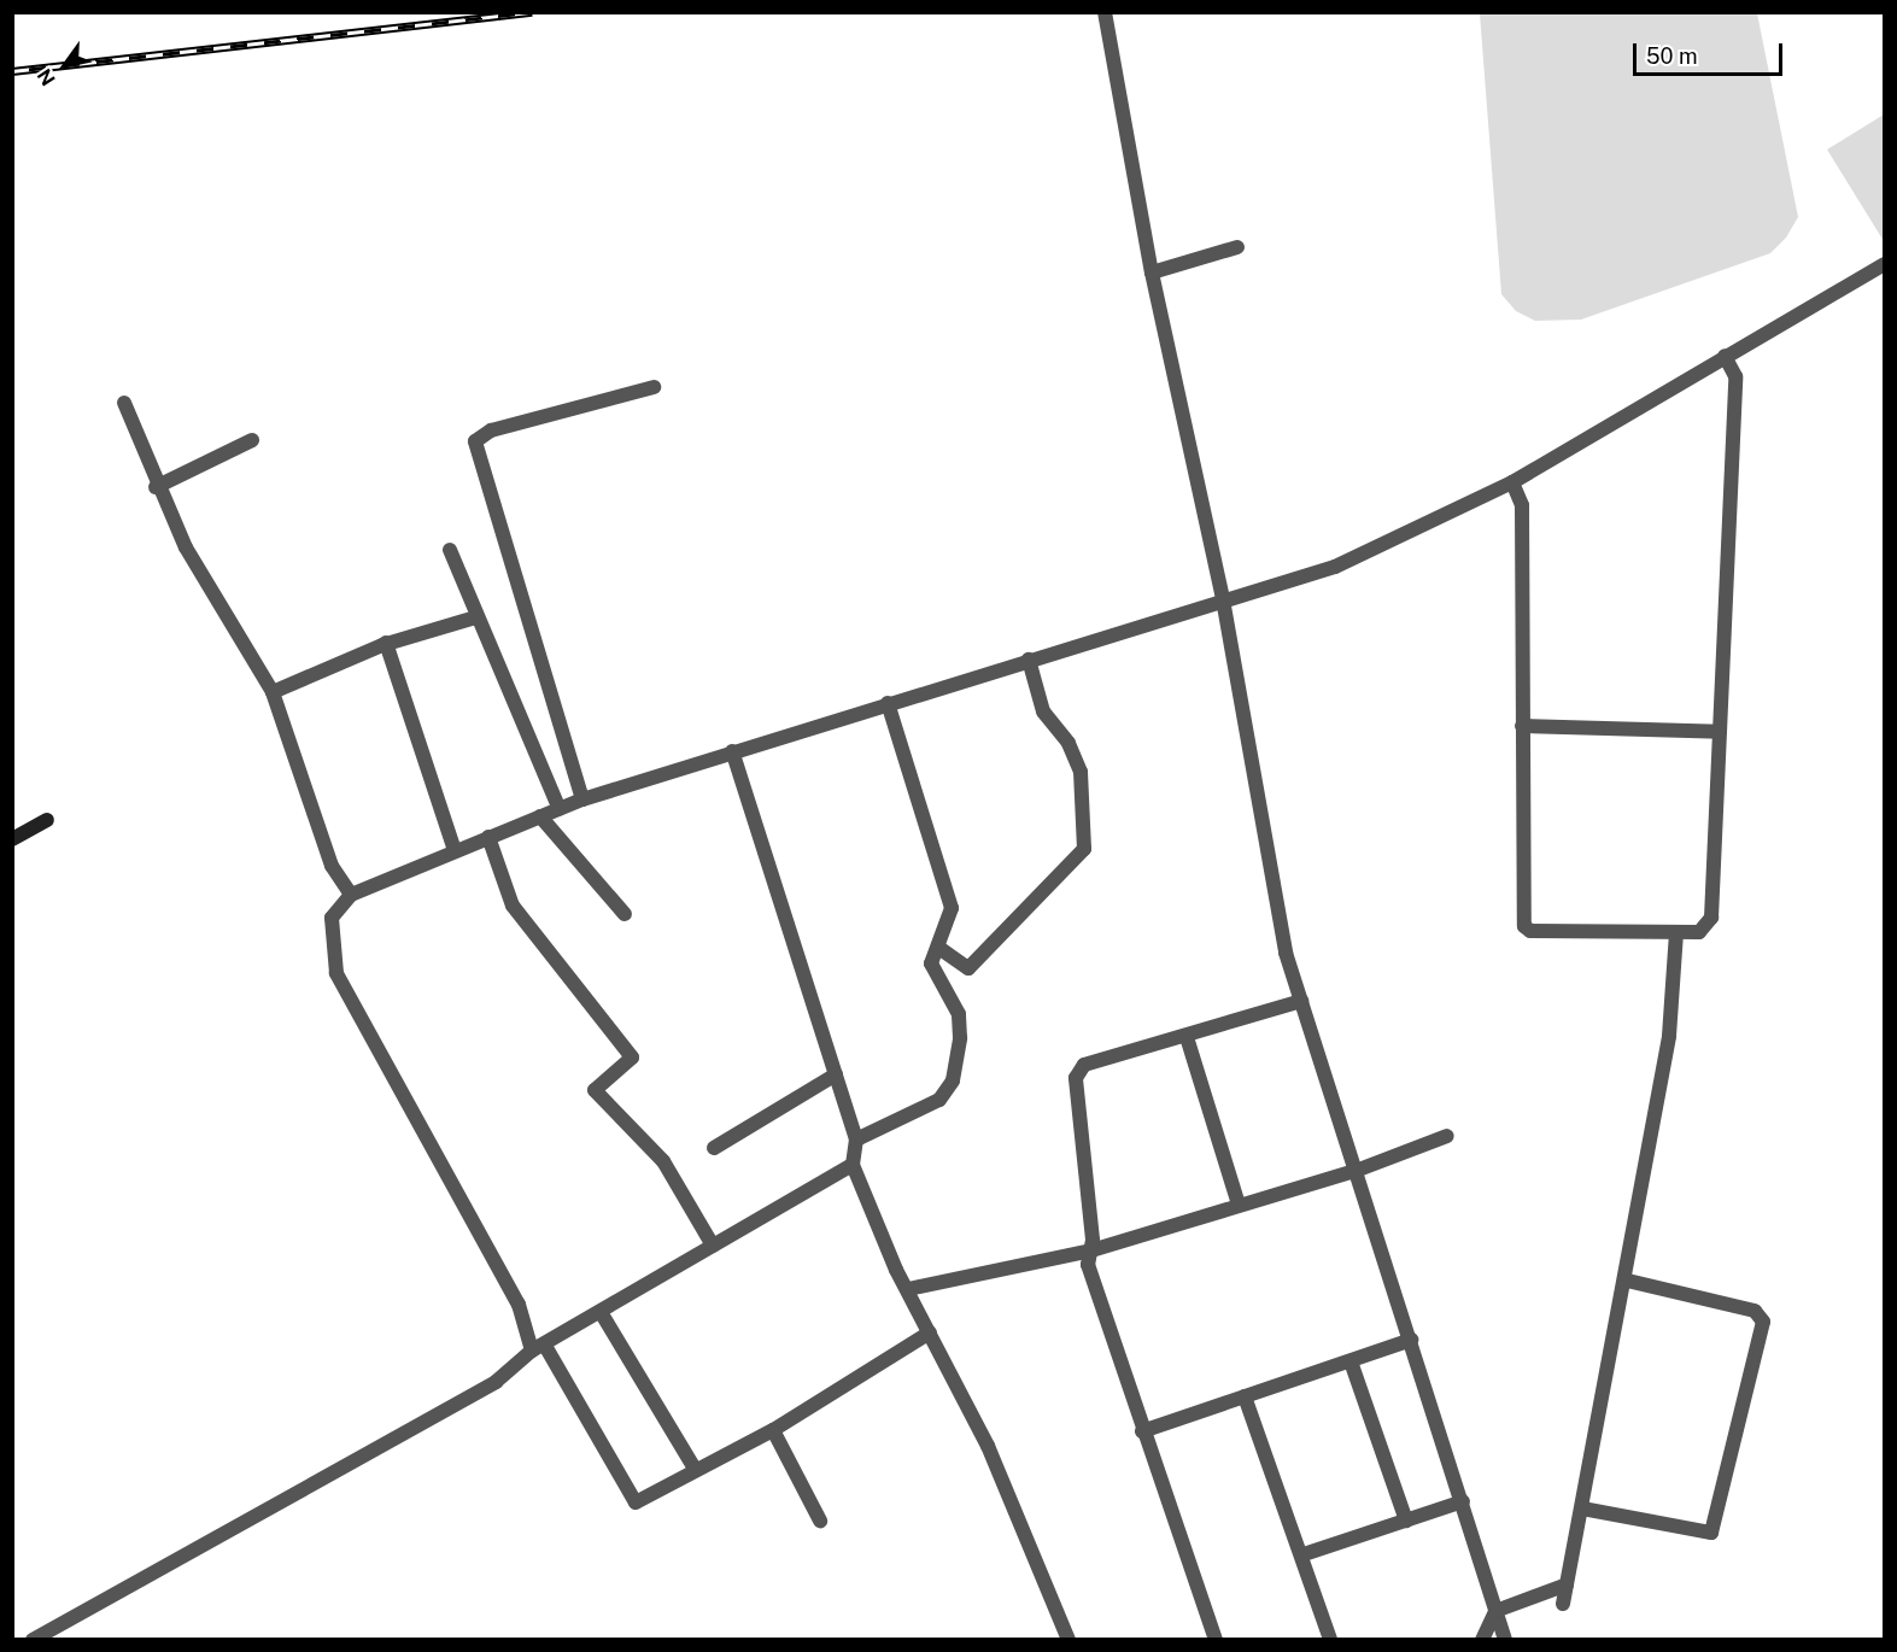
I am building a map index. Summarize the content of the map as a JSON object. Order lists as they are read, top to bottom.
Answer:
{
  "scale_bar": "50 m",
  "north": "bottom left"
}
